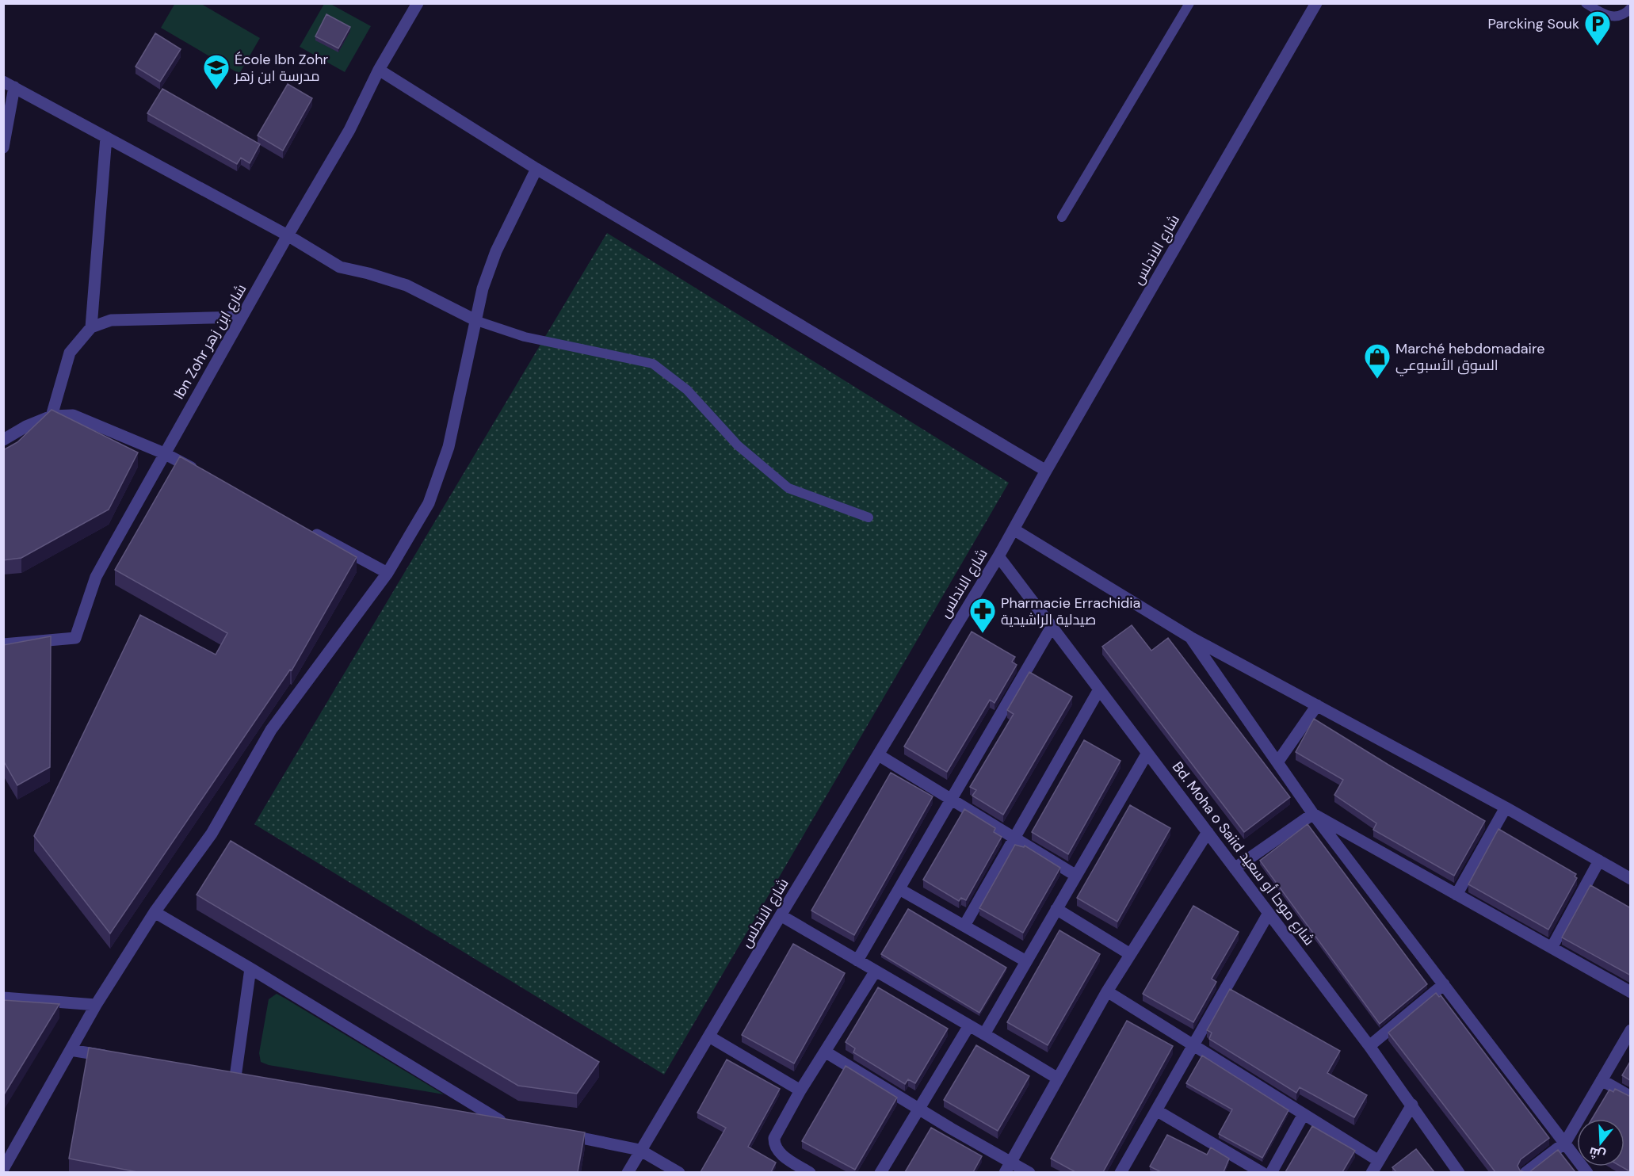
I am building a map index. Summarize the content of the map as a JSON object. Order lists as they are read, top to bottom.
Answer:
{
  "streets": {
    "street": ["شارع الاندلس", "Ibn Zohr شارع ابن زهر", "Bd. Moha o Saiid شارع موحا أو سعيد"]
  },
  "crossings": [
    ["شارع الاندلس", "Bd. Moha o Saiid شارع موحا أو سعيد"]
  ],
  "places": {
    "parking": ["Parcking Souk"],
    "school or university": ["École Ibn Zohr مدرسة ابن زهر"],
    "shop": ["Marché hebdomadaire السوق الأسبوعي"],
    "pharmacy": ["Pharmacie Errachidia صيدلية الراشيدية"]
  },
  "north": "bottom"
}
